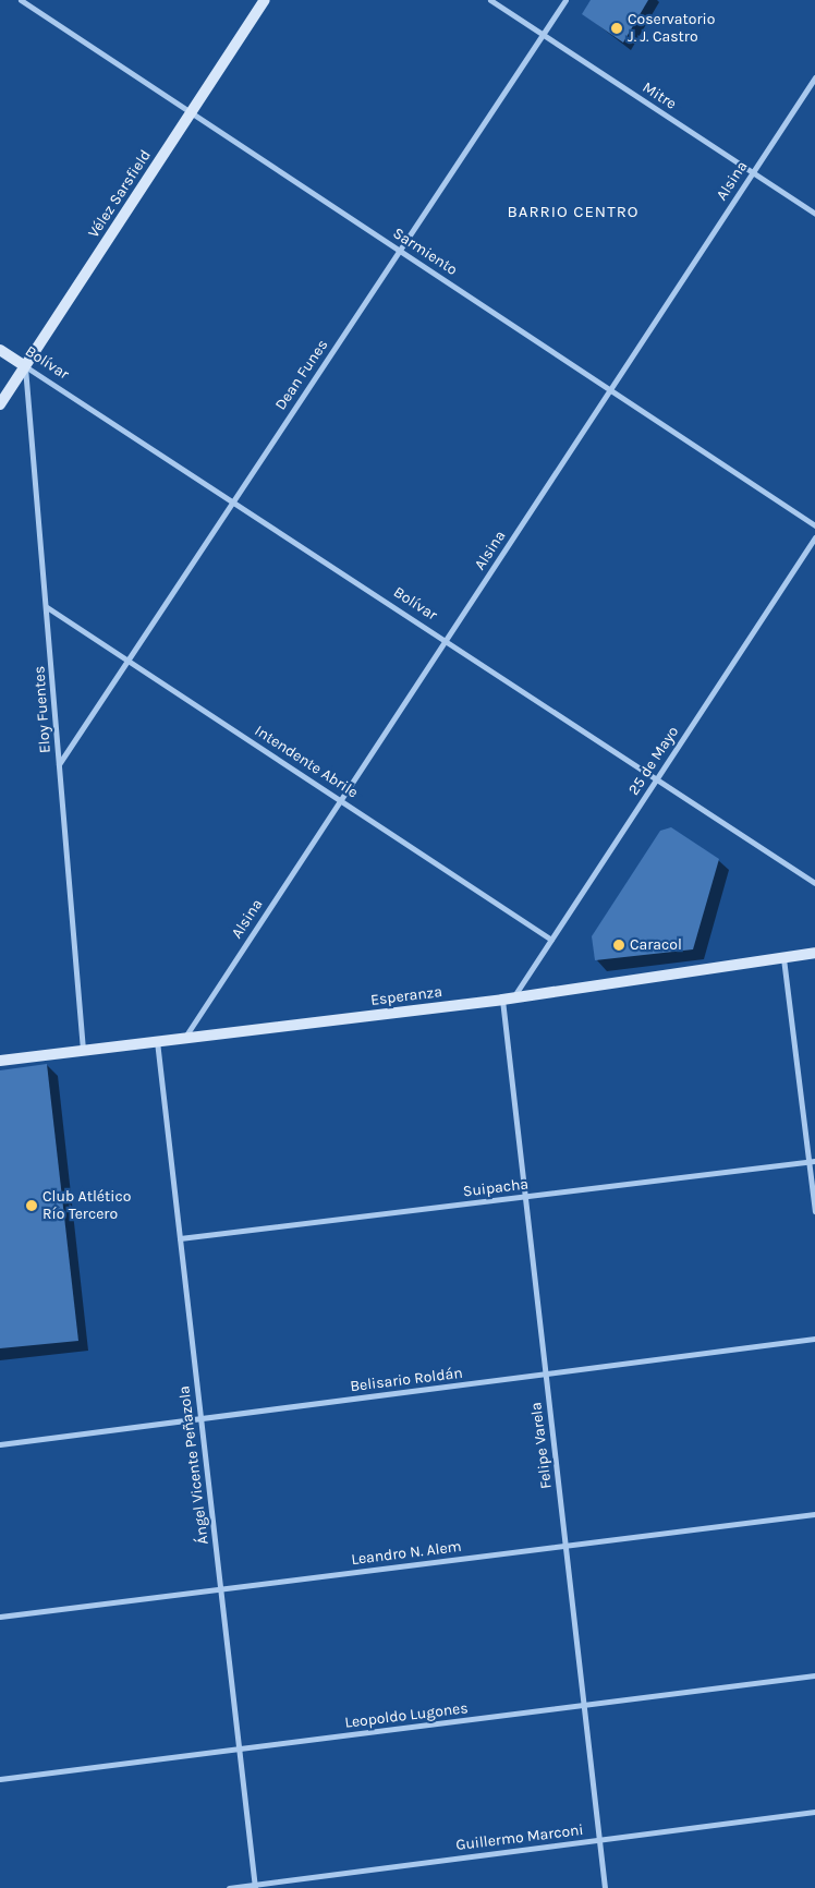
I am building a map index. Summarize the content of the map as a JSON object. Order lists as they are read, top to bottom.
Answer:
{
  "streets": {
    "main road": ["Vélez Sarsfield", "Bolívar", "Esperanza"],
    "street": [
      "Mitre",
      "Alsina",
      "Sarmiento",
      "Dean Funes",
      "Eloy Fuentes",
      "25 de Mayo",
      "Intendente Abrile",
      "Suipacha",
      "Belisario Roldán",
      "Felipe Varela",
      "Ángel Vicente Peñazola",
      "Leandro N. Alem",
      "Leopoldo Lugones",
      "Guillermo Marconi"
    ]
  },
  "crossings": [
    ["Mitre", "Alsina"],
    ["Mitre", "Dean Funes"],
    ["Alsina", "Sarmiento"],
    ["Alsina", "Bolívar"],
    ["Alsina", "Intendente Abrile"],
    ["Alsina", "Esperanza"],
    ["Vélez Sarsfield", "Sarmiento"],
    ["Vélez Sarsfield", "Bolívar"],
    ["Vélez Sarsfield", "Eloy Fuentes"],
    ["Sarmiento", "Dean Funes"],
    ["Bolívar", "Dean Funes"],
    ["Bolívar", "Eloy Fuentes"],
    ["Bolívar", "25 de Mayo"],
    ["Dean Funes", "Eloy Fuentes"],
    ["Dean Funes", "Intendente Abrile"],
    ["Eloy Fuentes", "Intendente Abrile"],
    ["Eloy Fuentes", "Esperanza"],
    ["25 de Mayo", "Intendente Abrile"],
    ["25 de Mayo", "Esperanza"],
    ["25 de Mayo", "Felipe Varela"],
    ["Esperanza", "Felipe Varela"],
    ["Esperanza", "Ángel Vicente Peñazola"],
    ["Suipacha", "Felipe Varela"],
    ["Suipacha", "Ángel Vicente Peñazola"],
    ["Belisario Roldán", "Felipe Varela"],
    ["Belisario Roldán", "Ángel Vicente Peñazola"],
    ["Felipe Varela", "Leandro N. Alem"],
    ["Felipe Varela", "Leopoldo Lugones"],
    ["Felipe Varela", "Guillermo Marconi"],
    ["Ángel Vicente Peñazola", "Leandro N. Alem"],
    ["Ángel Vicente Peñazola", "Leopoldo Lugones"],
    ["Ángel Vicente Peñazola", "Guillermo Marconi"]
  ],
  "districts": ["BARRIO CENTRO"],
  "places": ["Coservatorio J. J. Castro", "Caracol", "Club Atlético Río Tercero"]
}
